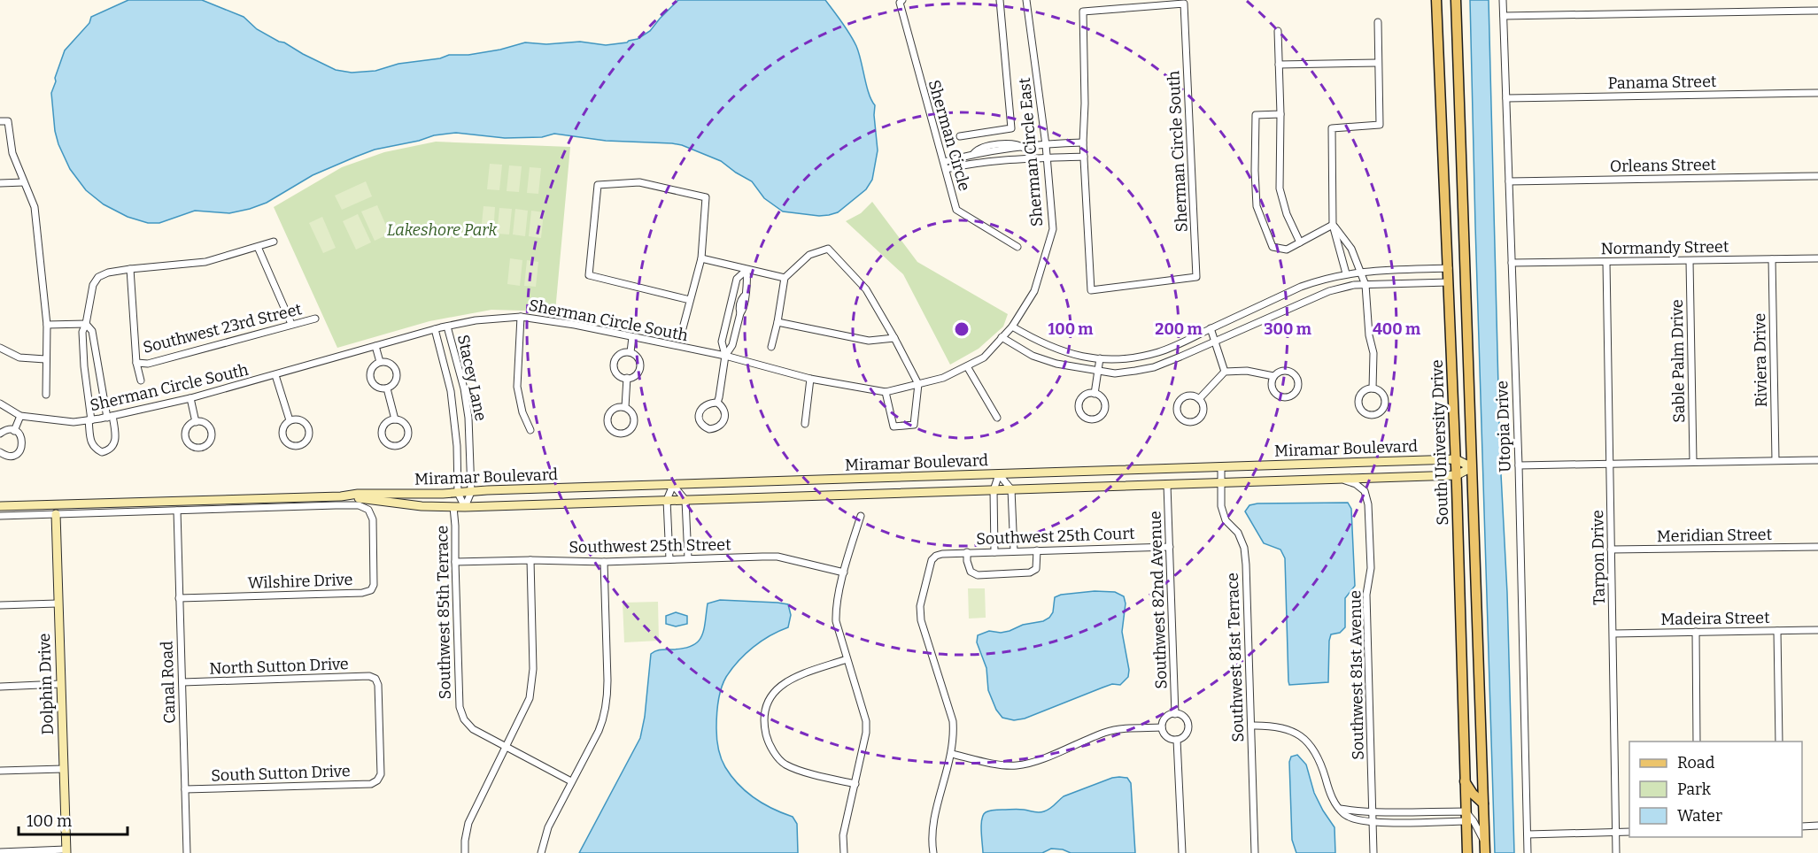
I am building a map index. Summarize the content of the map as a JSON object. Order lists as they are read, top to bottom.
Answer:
{
  "streets": {
    "main road": ["South University Drive"],
    "street": [
      "Panama Street",
      "Sherman Circle",
      "Sherman Circle South",
      "Sherman Circle East",
      "Orleans Street",
      "Normandy Street",
      "Southwest 23rd Street",
      "Riviera Drive",
      "Sable Palm Drive",
      "Stacey Lane",
      "Utopia Drive",
      "Miramar Boulevard",
      "Meridian Street",
      "Southwest 25th Court",
      "Southwest 25th Street",
      "Tarpon Drive",
      "Wilshire Drive",
      "Southwest 82nd Avenue",
      "Southwest 85th Terrace",
      "Madeira Street",
      "Southwest 81st Terrace",
      "North Sutton Drive",
      "Southwest 81st Avenue",
      "Canal Road",
      "Dolphin Drive",
      "South Sutton Drive"
    ]
  },
  "crossings": [
    ["Panama Street", "Utopia Drive"],
    ["Sherman Circle South", "Sherman Circle East"],
    ["Sherman Circle South", "Stacey Lane"],
    ["Orleans Street", "Utopia Drive"],
    ["Normandy Street", "Riviera Drive"],
    ["Normandy Street", "Sable Palm Drive"],
    ["Normandy Street", "Utopia Drive"],
    ["Normandy Street", "Tarpon Drive"],
    ["Stacey Lane", "Miramar Boulevard"],
    ["South University Drive", "Miramar Boulevard"],
    ["Miramar Boulevard", "Southwest 82nd Avenue"],
    ["Miramar Boulevard", "Southwest 85th Terrace"],
    ["Miramar Boulevard", "Southwest 81st Terrace"],
    ["Miramar Boulevard", "Southwest 81st Avenue"],
    ["Meridian Street", "Tarpon Drive"],
    ["Southwest 25th Court", "Southwest 82nd Avenue"],
    ["Southwest 25th Street", "Southwest 85th Terrace"],
    ["Tarpon Drive", "Madeira Street"],
    ["Wilshire Drive", "Canal Road"],
    ["North Sutton Drive", "Canal Road"],
    ["North Sutton Drive", "South Sutton Drive"],
    ["Canal Road", "South Sutton Drive"]
  ],
  "parks": ["Lakeshore Park"],
  "legend": ["Road", "Park", "Water"],
  "scale_bar": "100 m",
  "rings": [
    "100 m",
    "200 m",
    "300 m",
    "400 m"
  ]
}
